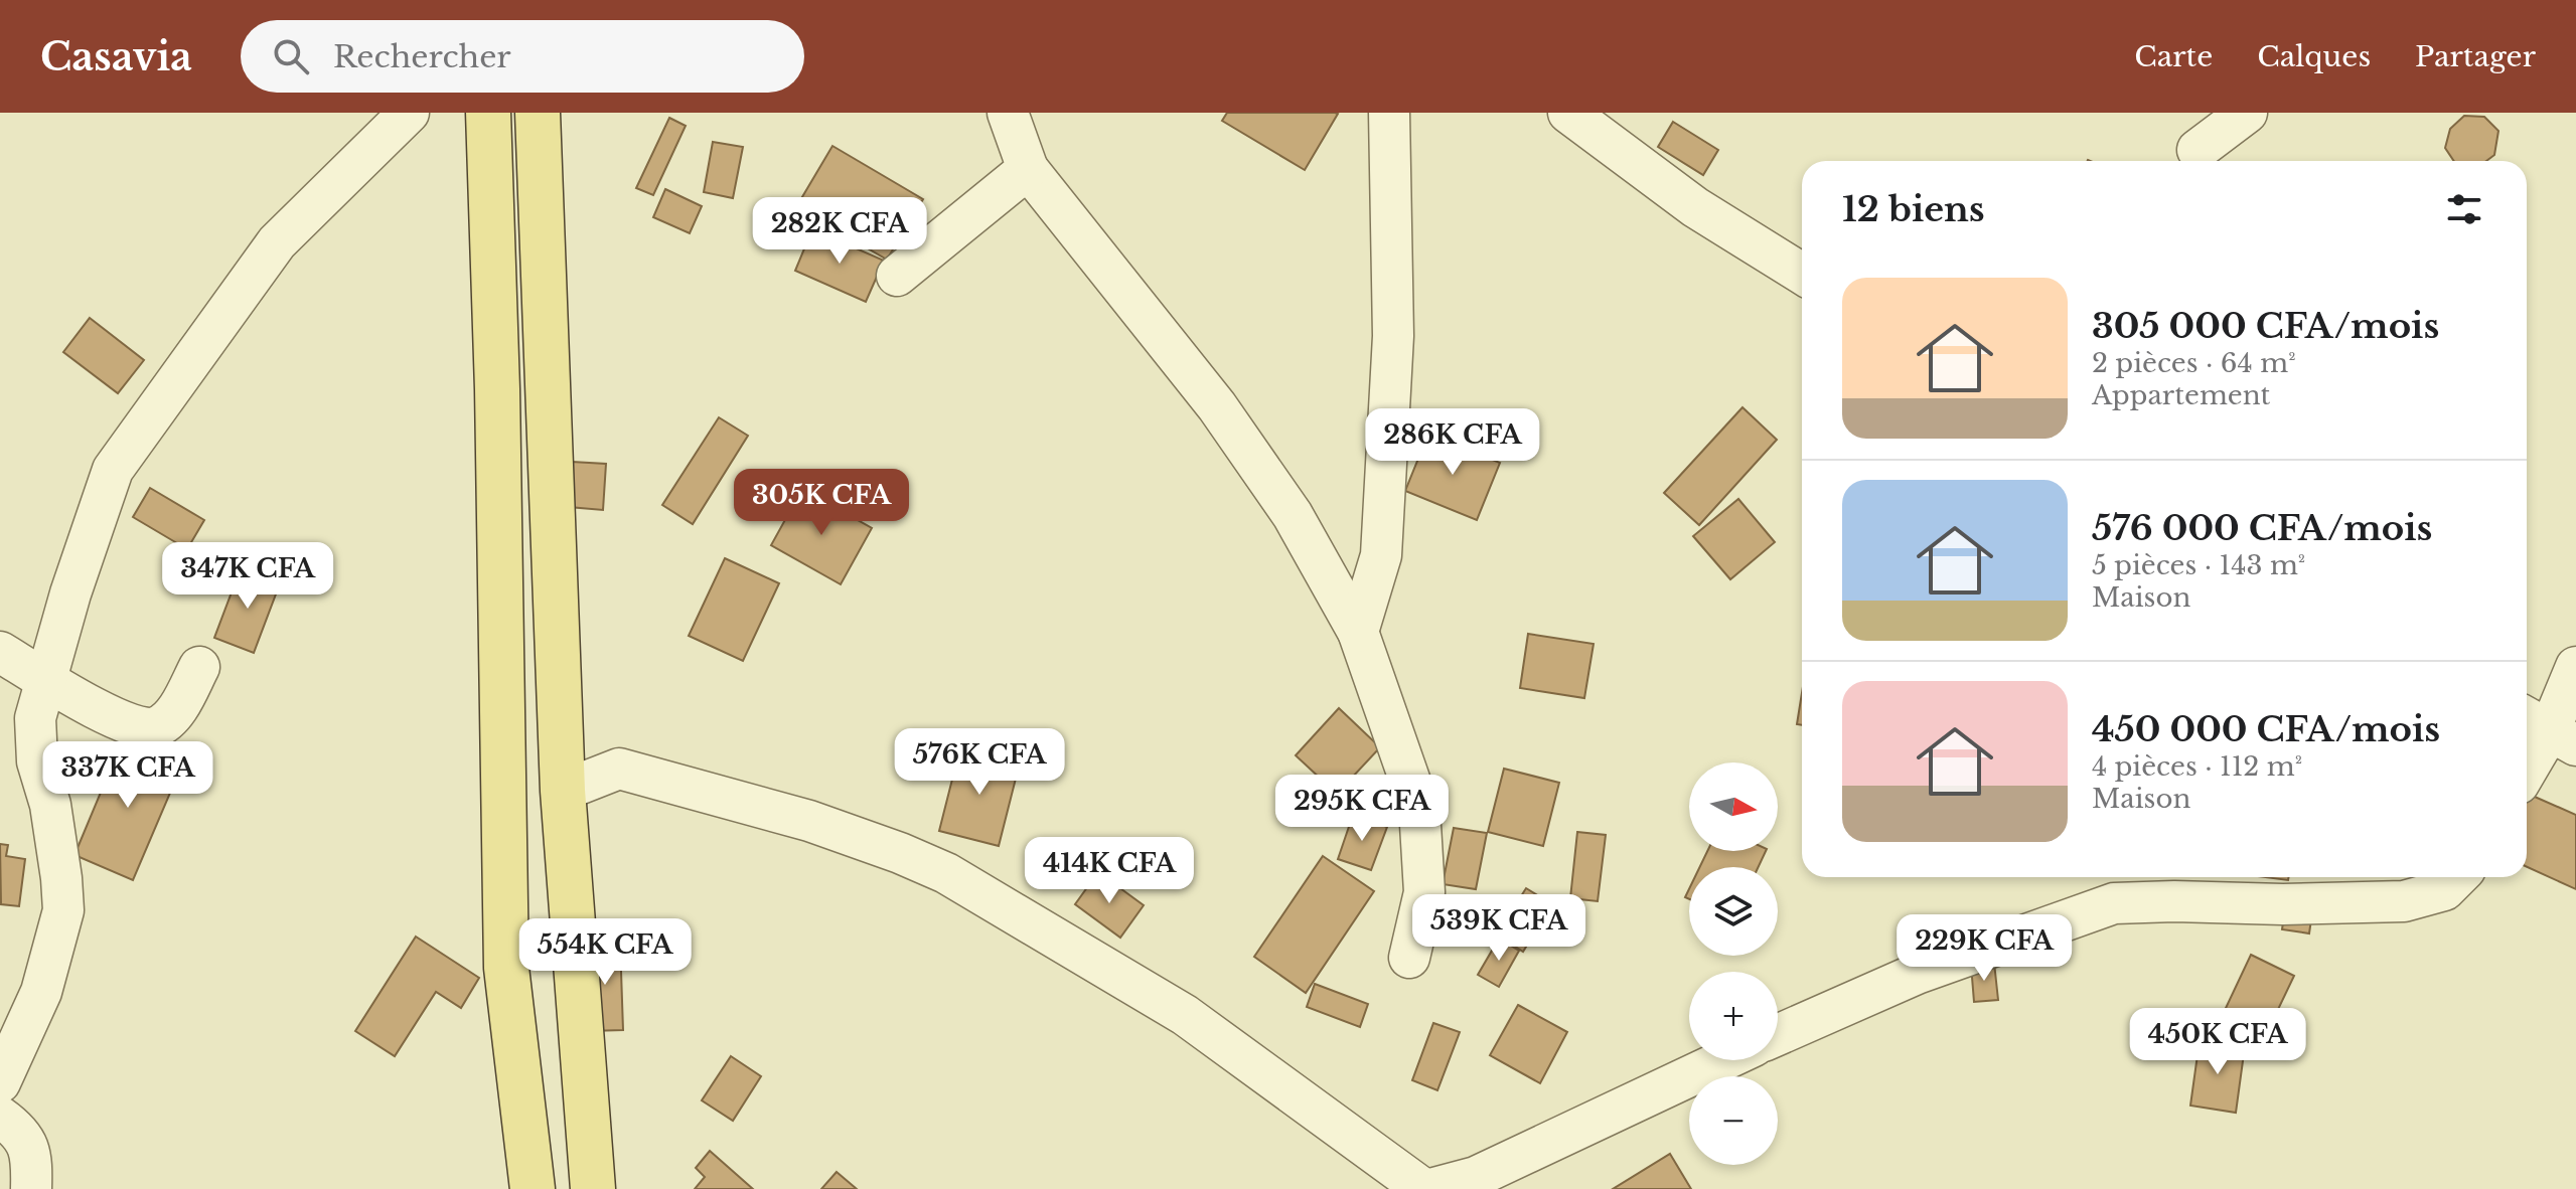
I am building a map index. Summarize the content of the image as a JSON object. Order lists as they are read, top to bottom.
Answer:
{
  "north": "right",
  "page": {
    "header": "Casavia",
    "search": "Rechercher",
    "nav": ["Carte", "Calques", "Partager"],
    "heading": "12 biens",
    "price": [
      "282K CFA",
      "286K CFA",
      "305K CFA",
      "347K CFA",
      "576K CFA",
      "337K CFA",
      "295K CFA",
      "414K CFA",
      "539K CFA",
      "229K CFA",
      "554K CFA",
      "450K CFA"
    ],
    "list": [
      {
        "name": "305 000 CFA/mois",
        "note": "2 pièces · 64 m² · Appartement"
      },
      {
        "name": "576 000 CFA/mois",
        "note": "5 pièces · 143 m² · Maison"
      },
      {
        "name": "450 000 CFA/mois",
        "note": "4 pièces · 112 m² · Maison"
      }
    ],
    "map_buttons": ["+", "−"]
  }
}
